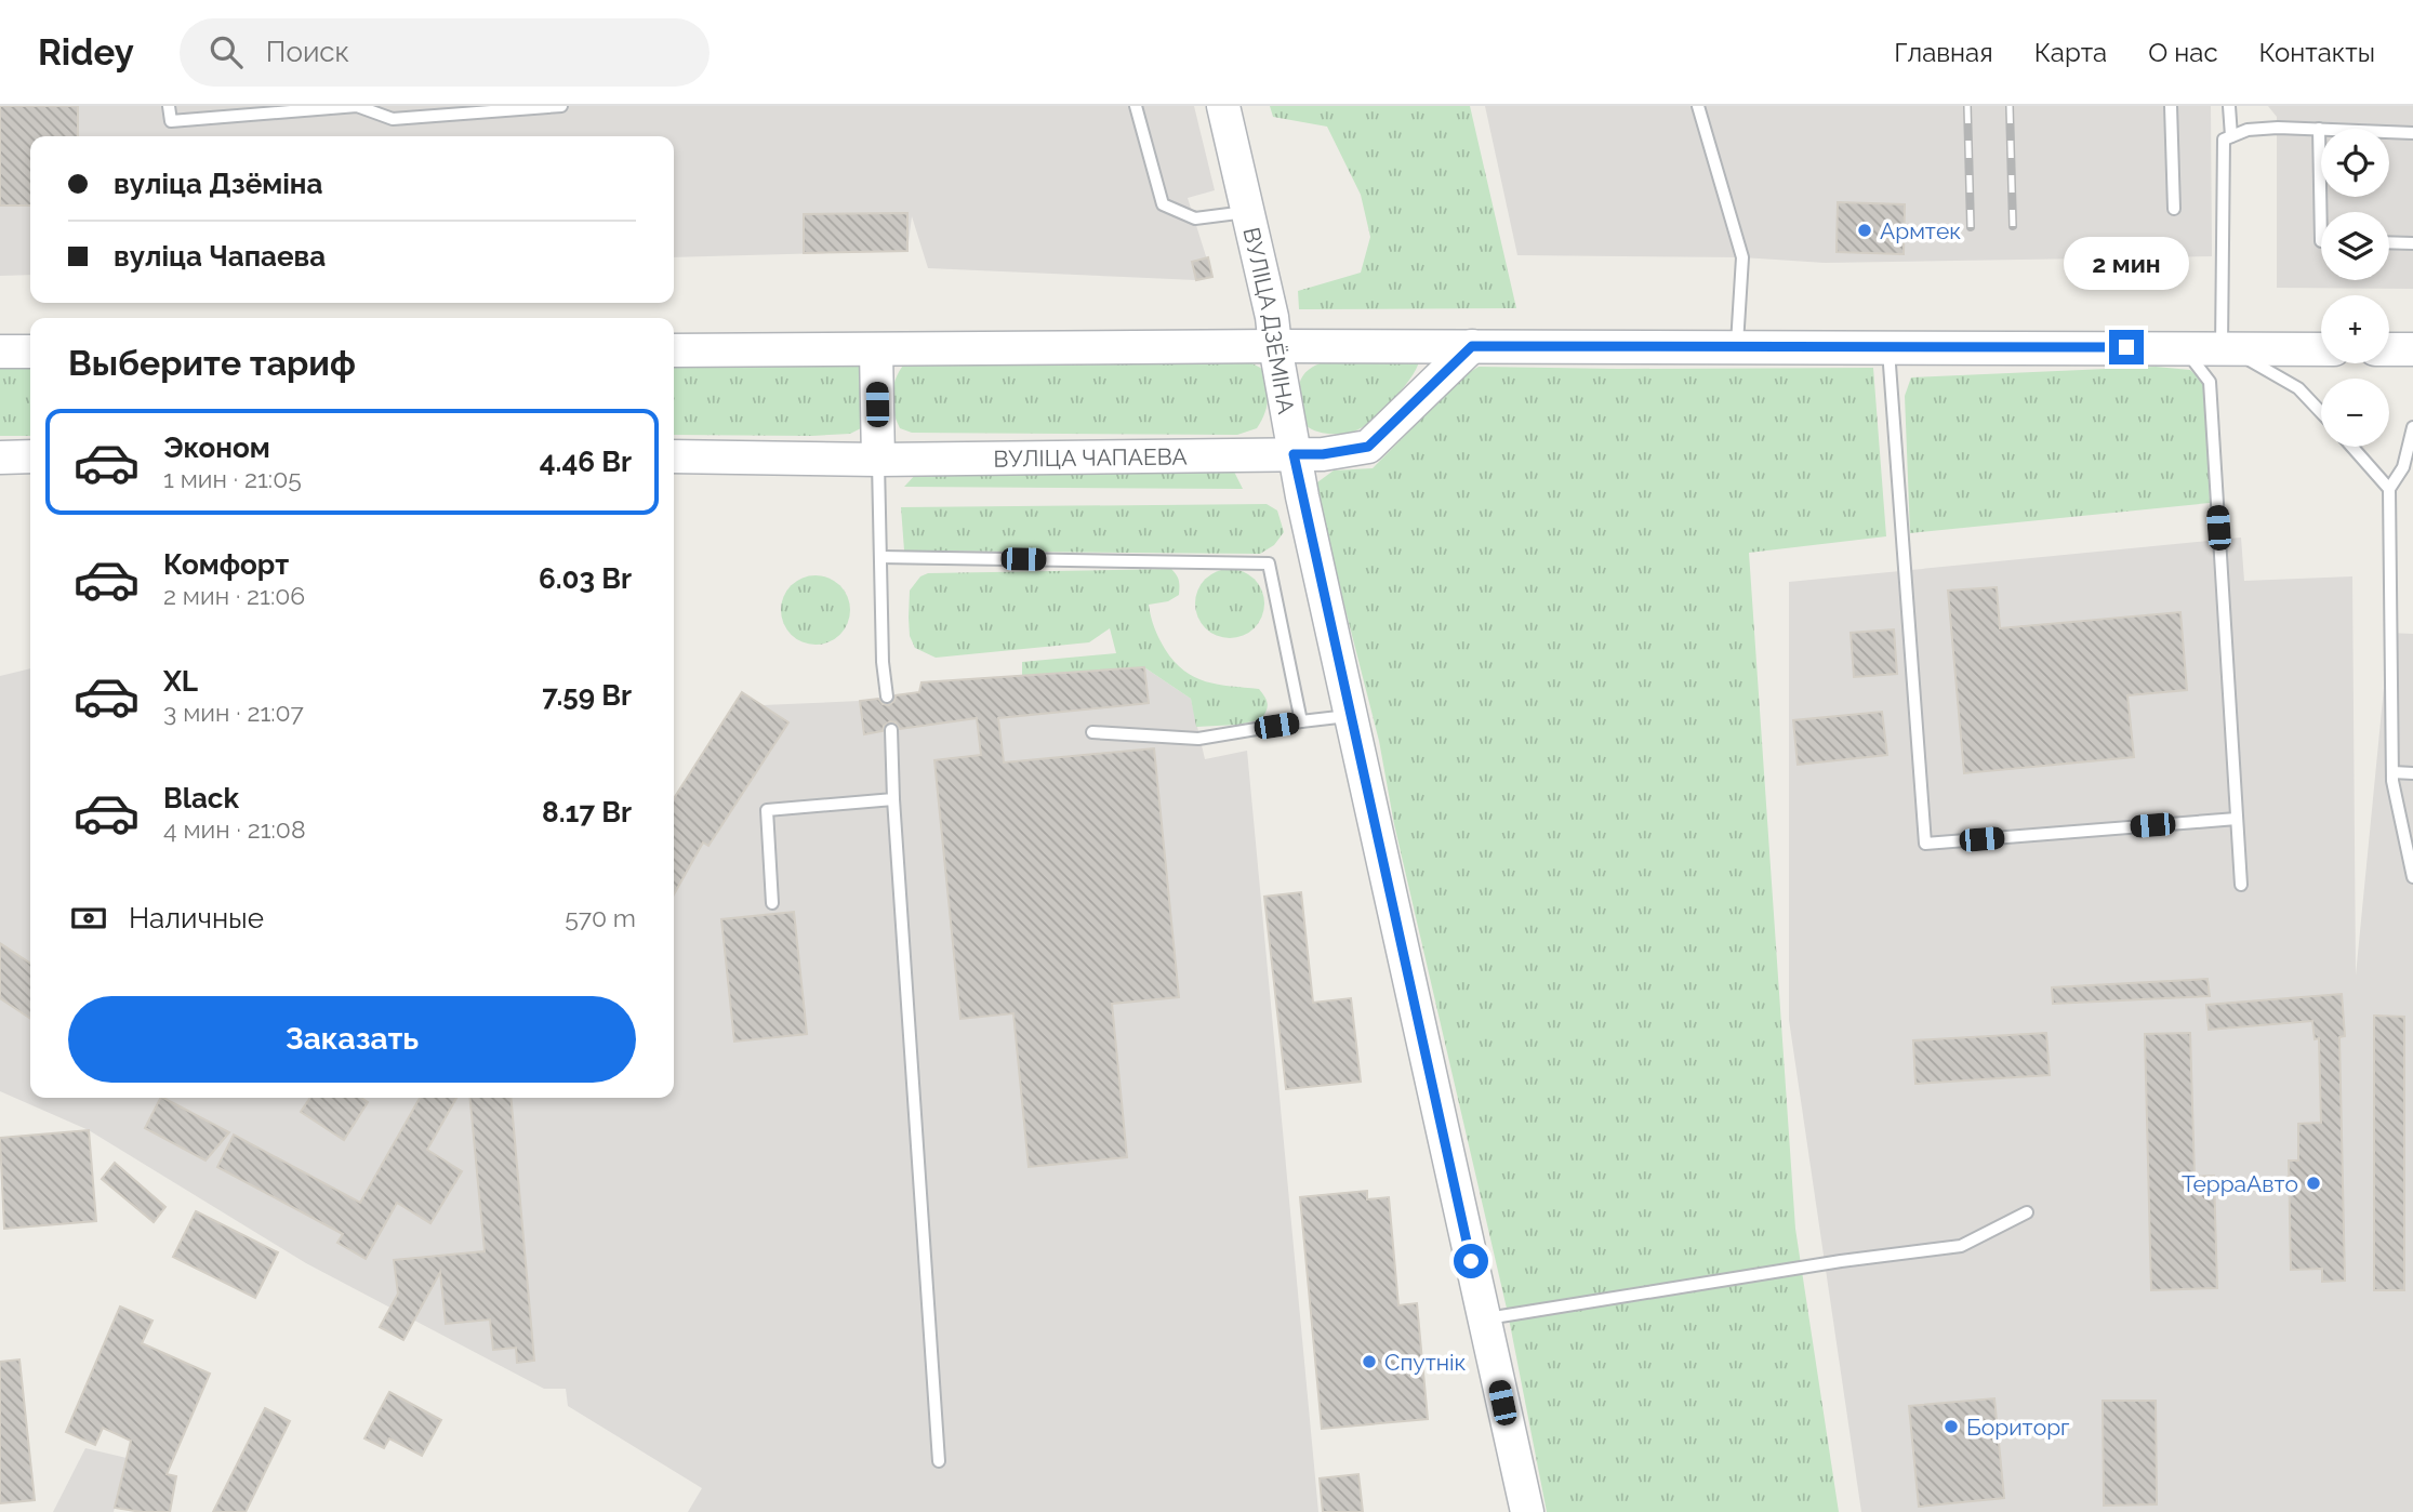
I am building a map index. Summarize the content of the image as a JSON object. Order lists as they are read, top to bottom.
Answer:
{
  "streets": {
    "main road": ["ВУЛІЦА ДЗЁМІНА", "ВУЛІЦА ЧАПАЕВА"]
  },
  "crossings": [
    ["ВУЛІЦА ДЗЁМІНА", "ВУЛІЦА ЧАПАЕВА"]
  ],
  "places": [
    "Армтек",
    "ТерраАвто",
    "Спутнік",
    "Бориторг"
  ],
  "page": {
    "header": "Ridey",
    "search": "Поиск",
    "nav": [
      "Главная",
      "Карта",
      "О нас",
      "Контакты"
    ],
    "map_buttons": ["+", "−"],
    "banner": ["вуліца Дзёміна", "вуліца Чапаева"],
    "bubble": "2 мин",
    "heading": "Выберите тариф",
    "list": [
      {
        "name": "Эконом",
        "note": "1 мин · 21:05",
        "value": "4.46 Br"
      },
      {
        "name": "Комфорт",
        "note": "2 мин · 21:06",
        "value": "6.03 Br"
      },
      {
        "name": "XL",
        "note": "3 мин · 21:07",
        "value": "7.59 Br"
      },
      {
        "name": "Black",
        "note": "4 мин · 21:08",
        "value": "8.17 Br"
      }
    ],
    "pay": ["Наличные", "570 m"],
    "buttons": "Заказать"
  }
}
